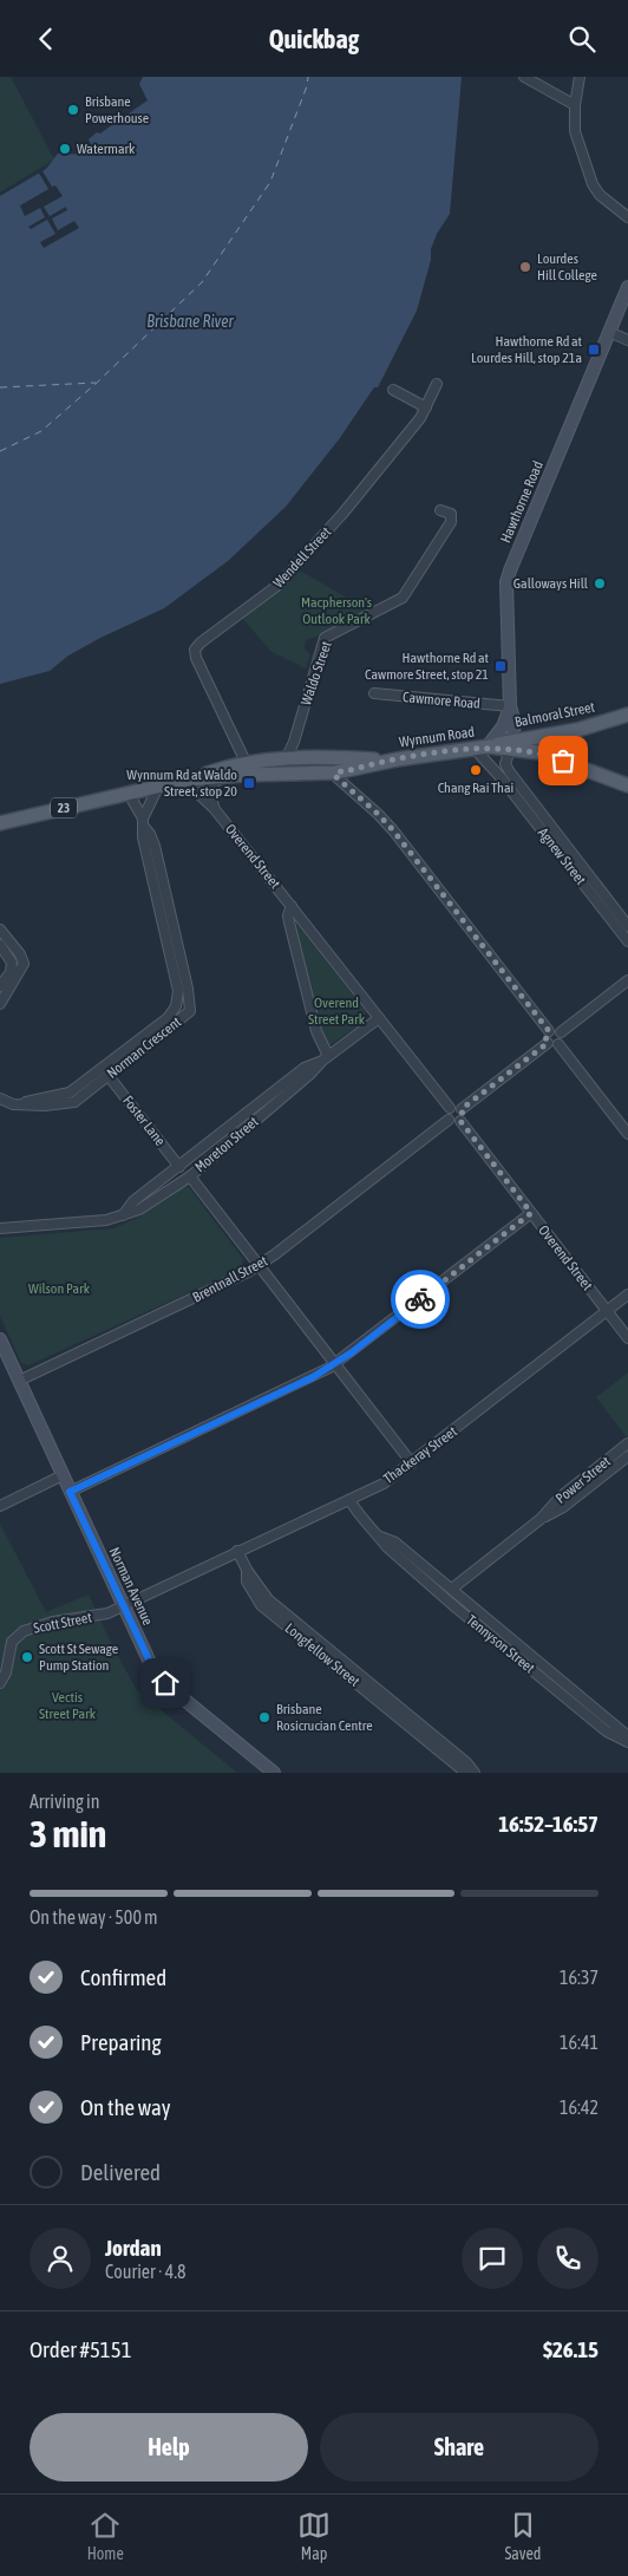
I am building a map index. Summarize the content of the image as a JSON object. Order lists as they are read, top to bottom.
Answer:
{
  "streets": {
    "main road": ["Balmoral Street", "Wynnum Road", "23"],
    "street": [
      "Hawthorne Road",
      "Wendell Street",
      "Waldo Street",
      "Cawmore Road",
      "Overend Street",
      "Agnew Street",
      "Norman Crescent",
      "Foster Lane",
      "Moreton Street",
      "Brentnall Street",
      "Thackeray Street",
      "Power Street",
      "Norman Avenue",
      "Scott Street",
      "Tennyson Street",
      "Longfellow Street"
    ]
  },
  "crossings": [
    ["Hawthorne Road", "Cawmore Road"],
    ["Hawthorne Road", "Balmoral Street"],
    ["Hawthorne Road", "23"],
    ["Wendell Street", "Wynnum Road"],
    ["Waldo Street", "Wynnum Road"],
    ["Balmoral Street", "Wynnum Road"],
    ["Balmoral Street", "23"],
    ["Balmoral Street", "Agnew Street"],
    ["Wynnum Road", "Overend Street"],
    ["Wynnum Road", "Agnew Street"],
    ["Wynnum Road", "Norman Crescent"],
    ["Overend Street", "Moreton Street"],
    ["Overend Street", "Brentnall Street"],
    ["Overend Street", "Thackeray Street"],
    ["Norman Crescent", "Foster Lane"],
    ["Foster Lane", "Moreton Street"],
    ["Brentnall Street", "Norman Avenue"],
    ["Thackeray Street", "Norman Avenue"],
    ["Thackeray Street", "Scott Street"],
    ["Thackeray Street", "Tennyson Street"],
    ["Thackeray Street", "Longfellow Street"],
    ["Power Street", "Tennyson Street"],
    ["Norman Avenue", "Scott Street"]
  ],
  "water": ["Brisbane River"],
  "parks": [
    "Macpherson's Outlook Park",
    "Overend Street Park",
    "Wilson Park",
    "Vectis Street Park"
  ],
  "places": {
    "other": [
      "Brisbane Powerhouse",
      "Watermark",
      "Lourdes Hill College",
      "Galloways Hill",
      "Chang Rai Thai",
      "Scott St Sewage Pump Station",
      "Brisbane Rosicrucian Centre"
    ],
    "transit": ["Hawthorne Rd at Lourdes Hill, stop 21a", "Hawthorne Rd at Cawmore Street, stop 21", "Wynnum Rd at Waldo Street, stop 20"]
  },
  "page": {
    "header": "Quickbag",
    "heading": ["3 min", "Arriving in", "16:52–16:57"],
    "panel": [
      "Jordan",
      "Courier · 4.8",
      "Order #5151",
      "$26.15"
    ],
    "bar": "On the way · 500 m",
    "list": [
      ["Confirmed", "16:37"],
      ["Preparing", "16:41"],
      ["On the way", "16:42"],
      "Delivered"
    ],
    "buttons": ["Help", "Share"],
    "tabs": ["Home", "Map", "Saved"]
  }
}
